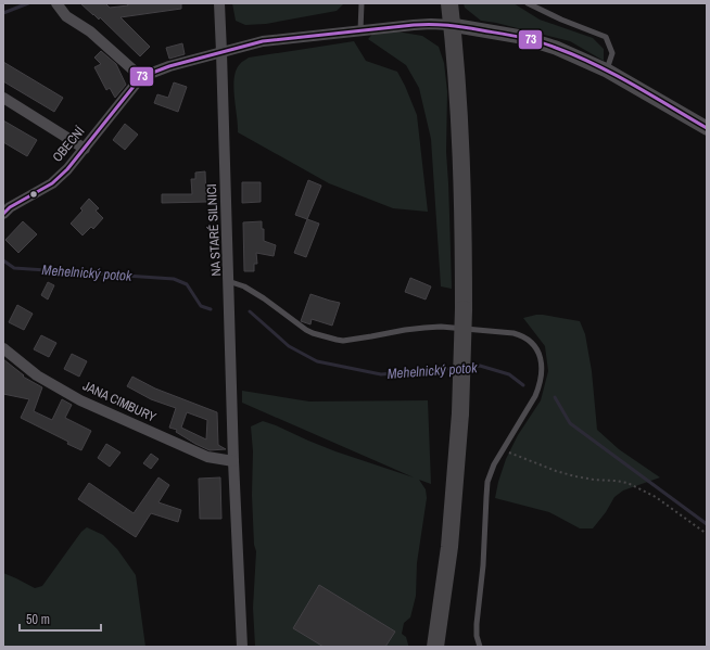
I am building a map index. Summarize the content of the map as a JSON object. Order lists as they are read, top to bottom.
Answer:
{
  "streets": {
    "street": ["OBECNÍ", "NA STARÉ SILNICI", "JANA CIMBURY"]
  },
  "water": ["Mehelnický potok"],
  "lines": ["transit line 73"],
  "scale_bar": "50 m"
}
